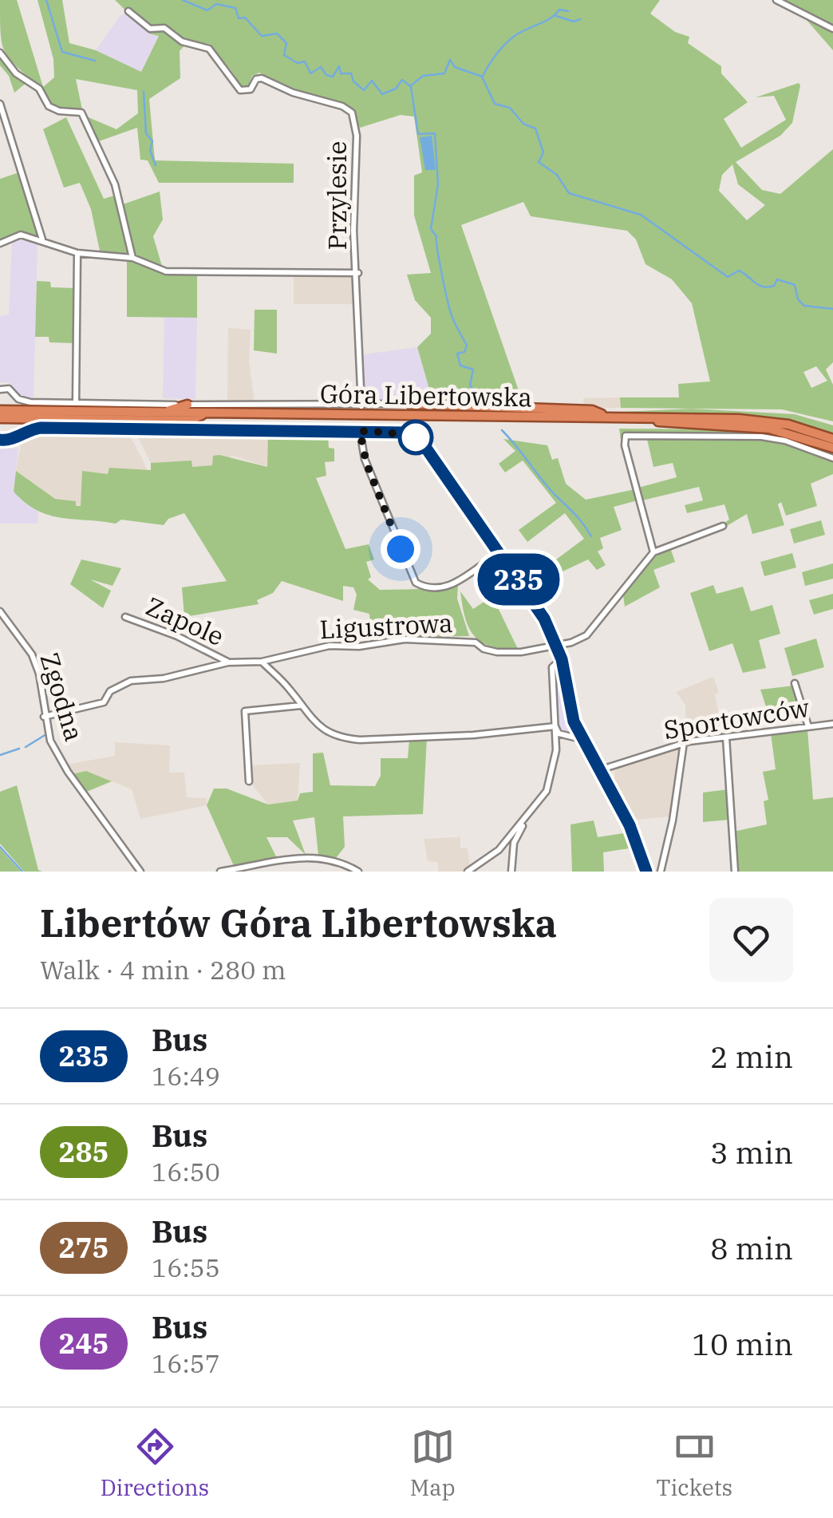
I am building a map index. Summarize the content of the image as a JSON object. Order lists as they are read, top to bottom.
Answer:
{
  "streets": {
    "highway": ["Góra Libertowska"],
    "street": [
      "Przylesie",
      "Zapole",
      "Ligustrowa",
      "Zgodna",
      "Sportowców"
    ]
  },
  "crossings": [
    ["Przylesie", "Góra Libertowska"],
    ["Góra Libertowska", "Ligustrowa"],
    ["Góra Libertowska", "Sportowców"],
    ["Zapole", "Ligustrowa"]
  ],
  "lines": ["bus line 235"],
  "page": {
    "on_map": "235",
    "heading": ["Libertów Góra Libertowska", "Walk · 4 min · 280 m"],
    "list": [
      {
        "mark": "235",
        "name": "Bus",
        "note": "16:49",
        "value": "2 min"
      },
      {
        "mark": "285",
        "name": "Bus",
        "note": "16:50",
        "value": "3 min"
      },
      {
        "mark": "275",
        "name": "Bus",
        "note": "16:55",
        "value": "8 min"
      },
      {
        "mark": "245",
        "name": "Bus",
        "note": "16:57",
        "value": "10 min"
      }
    ],
    "tabs": ["Directions", "Map", "Tickets"]
  }
}
